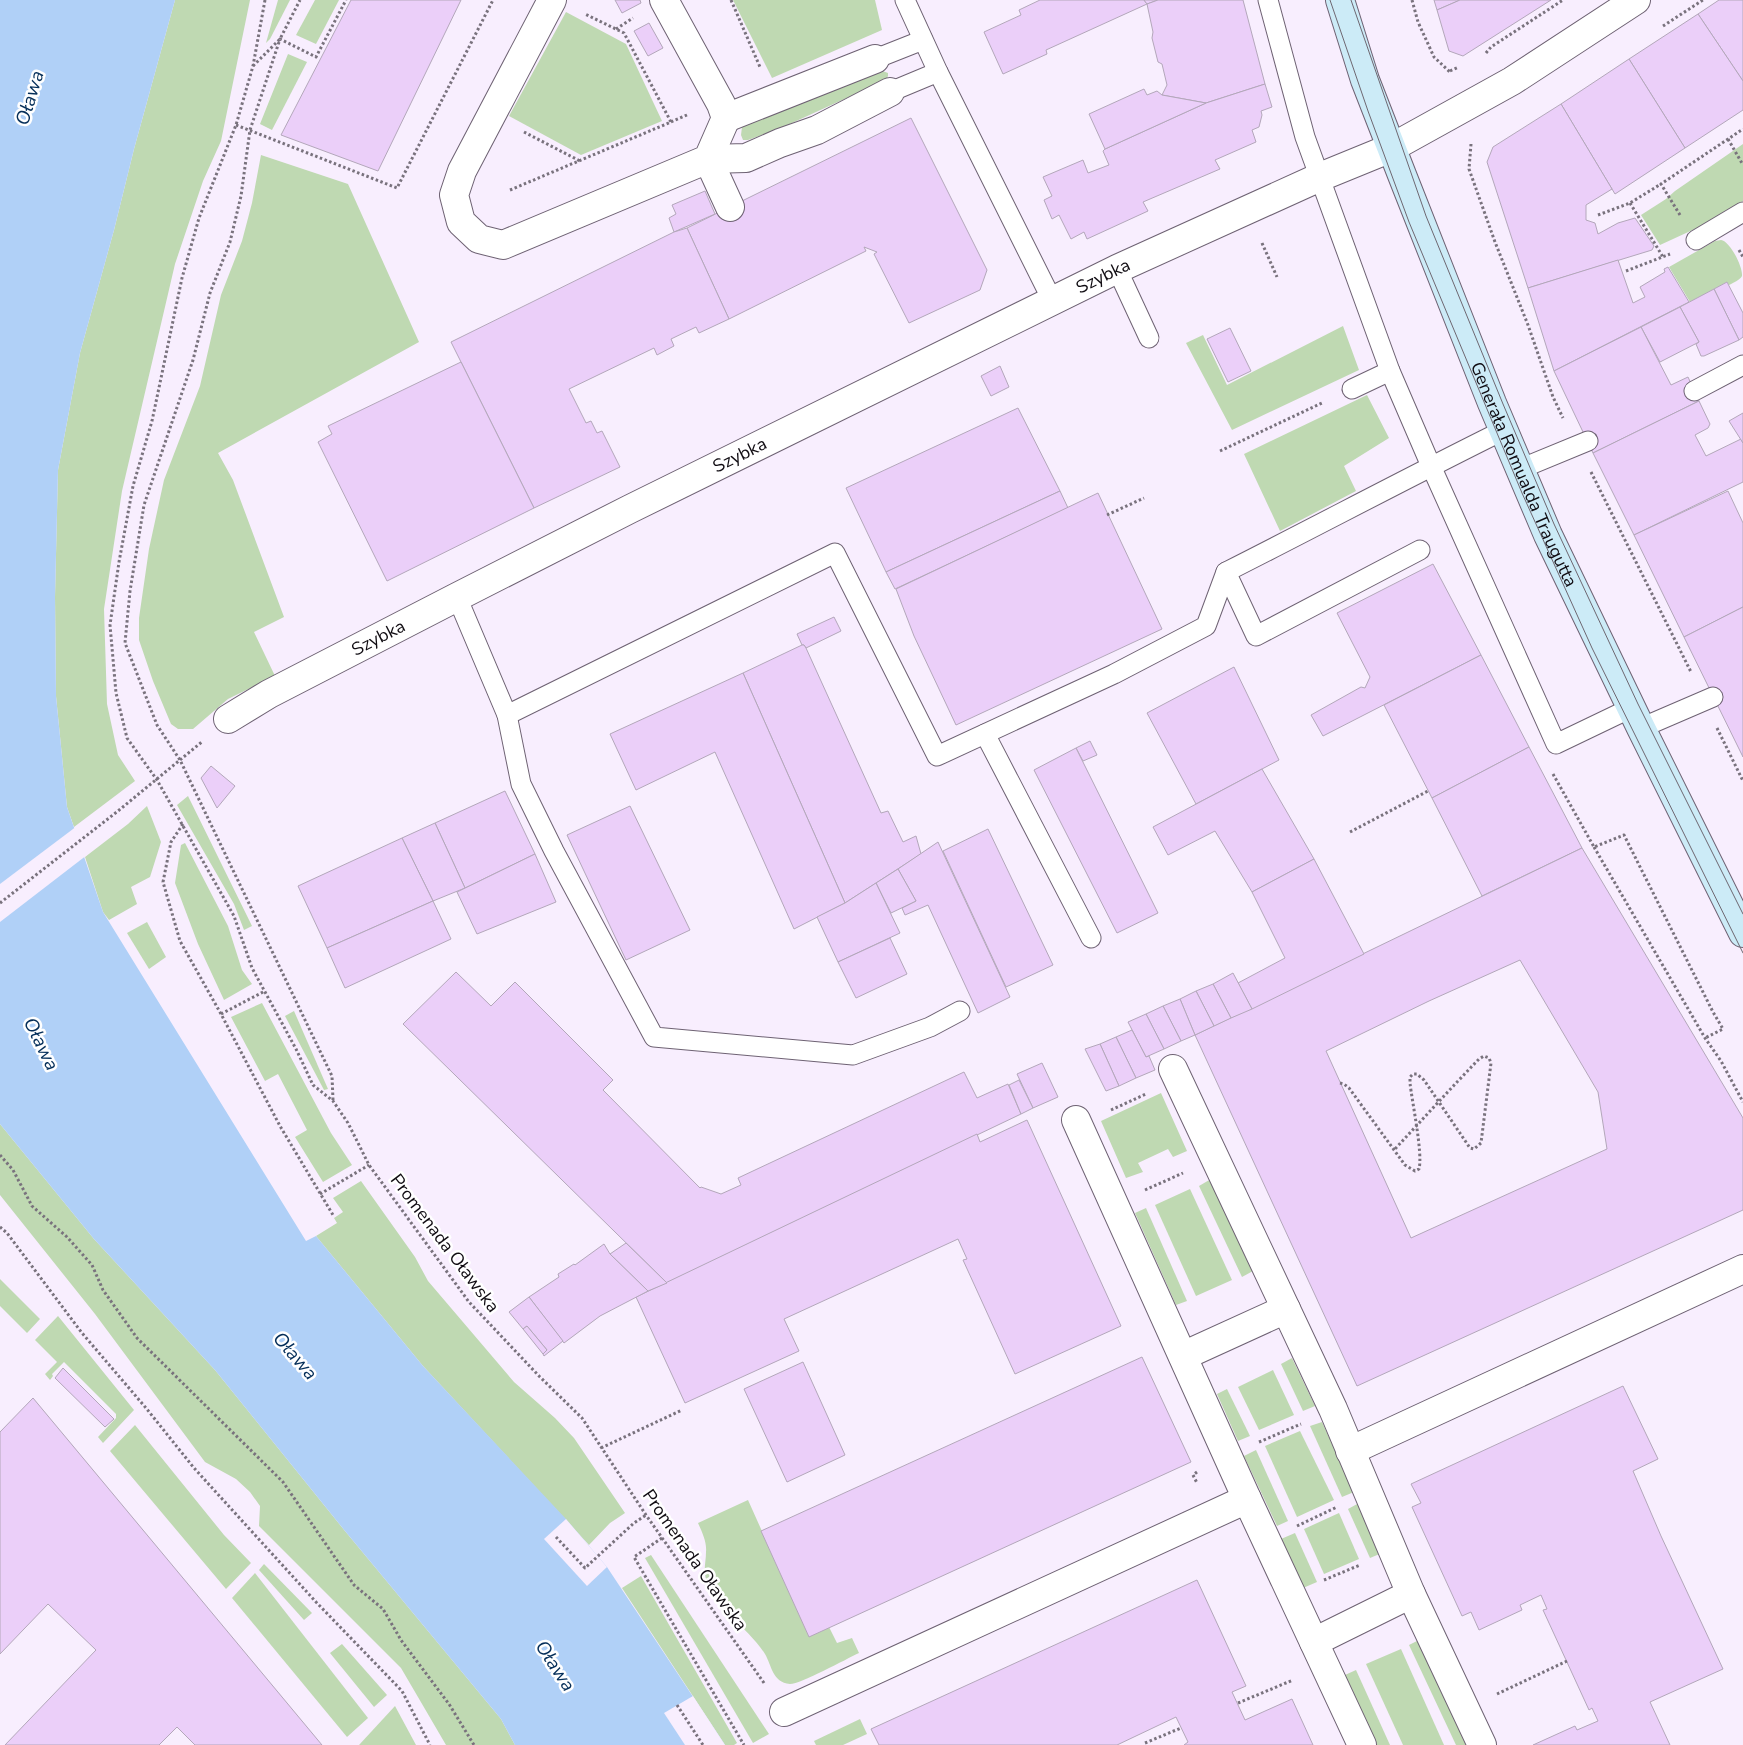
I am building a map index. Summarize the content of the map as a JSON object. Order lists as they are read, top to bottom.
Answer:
{
  "streets": {
    "main road": ["Generała Romualda Traugutta"],
    "street": ["Szybka"],
    "path": ["Promenada Oławska"]
  },
  "crossings": [
    ["Szybka", "Generała Romualda Traugutta"]
  ],
  "water": ["Oława"]
}
